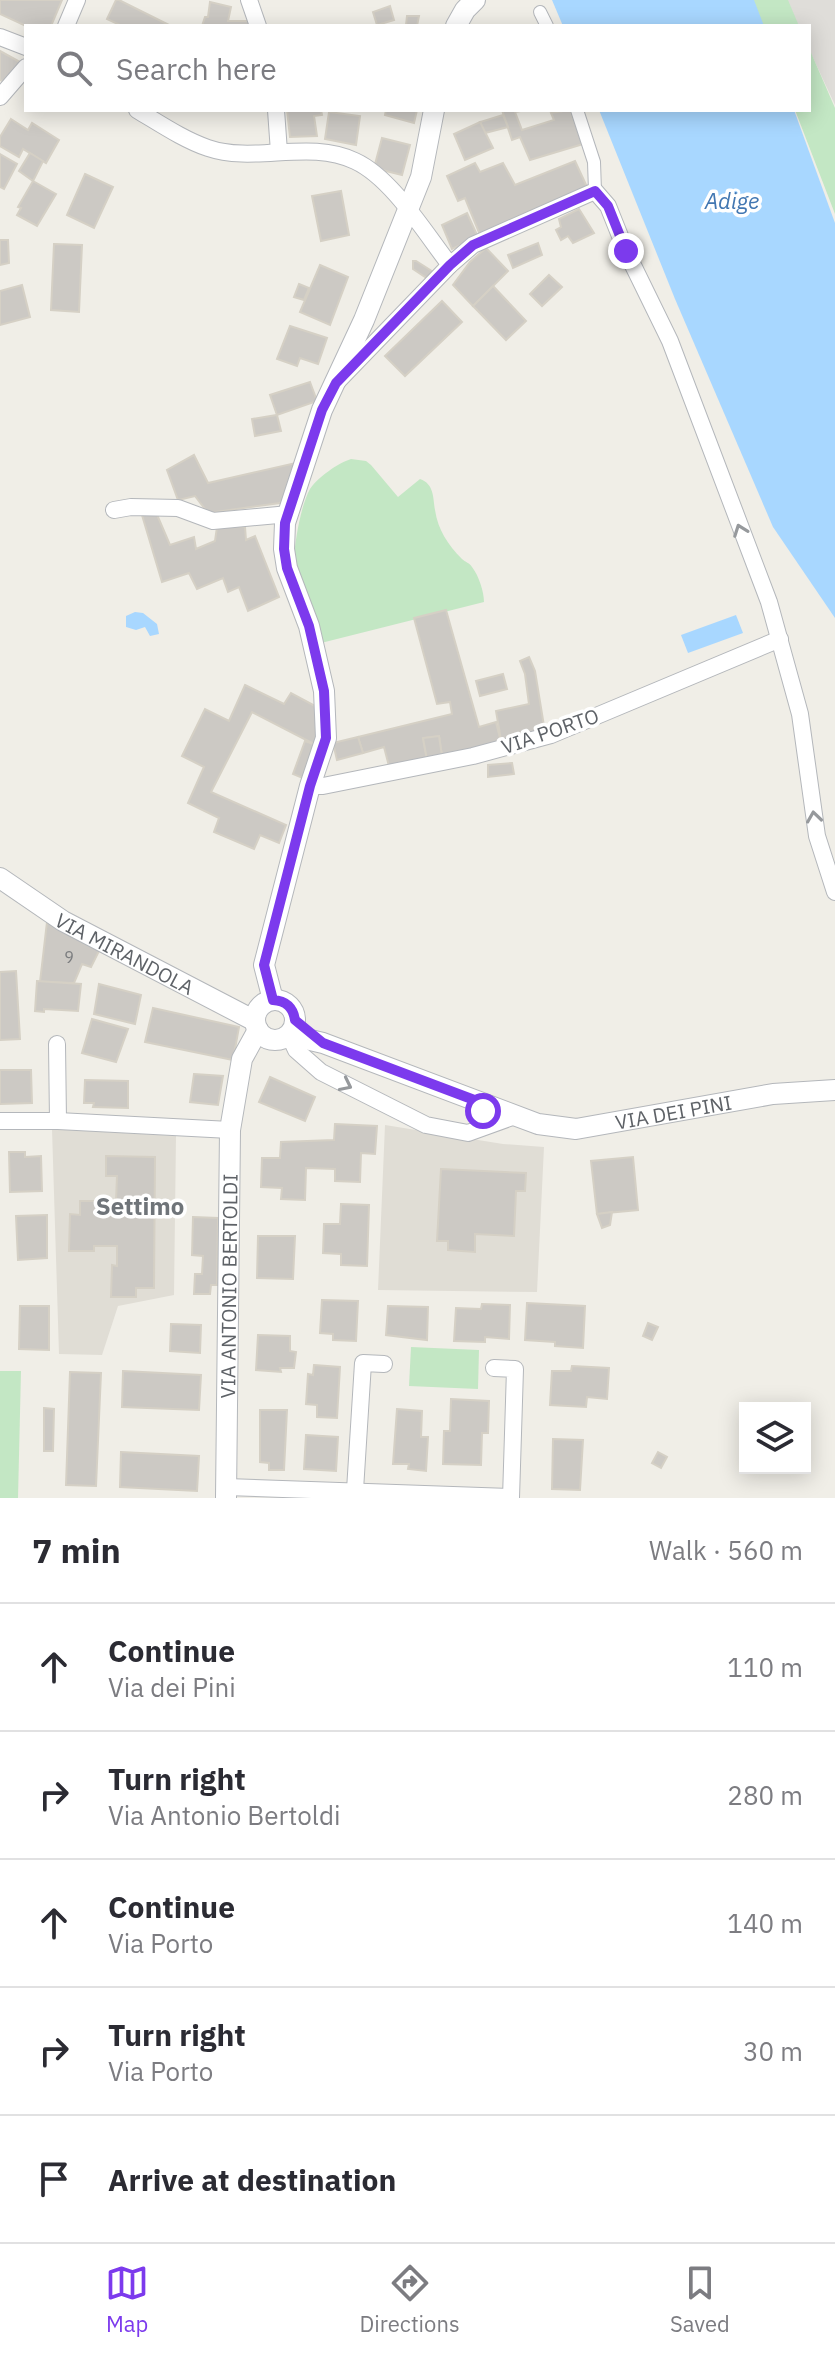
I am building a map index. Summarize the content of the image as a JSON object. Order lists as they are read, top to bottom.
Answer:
{
  "streets": {
    "street": [
      "VIA PORTO",
      "VIA MIRANDOLA",
      "VIA DEI PINI",
      "VIA ANTONIO BERTOLDI"
    ]
  },
  "crossings": [
    ["VIA MIRANDOLA", "VIA DEI PINI"],
    ["VIA MIRANDOLA", "VIA ANTONIO BERTOLDI"],
    ["VIA DEI PINI", "VIA ANTONIO BERTOLDI"]
  ],
  "districts": ["Settimo"],
  "water": ["Adige"],
  "house_numbers": ["9"],
  "page": {
    "search": "Search here",
    "heading": ["7 min", "Walk · 560 m"],
    "list": [
      ["Continue", "Via dei Pini", "110 m"],
      ["Turn right", "Via Antonio Bertoldi", "280 m"],
      ["Continue", "Via Porto", "140 m"],
      ["Turn right", "Via Porto", "30 m"],
      "Arrive at destination"
    ],
    "nav": ["Map", "Directions", "Saved"]
  }
}
